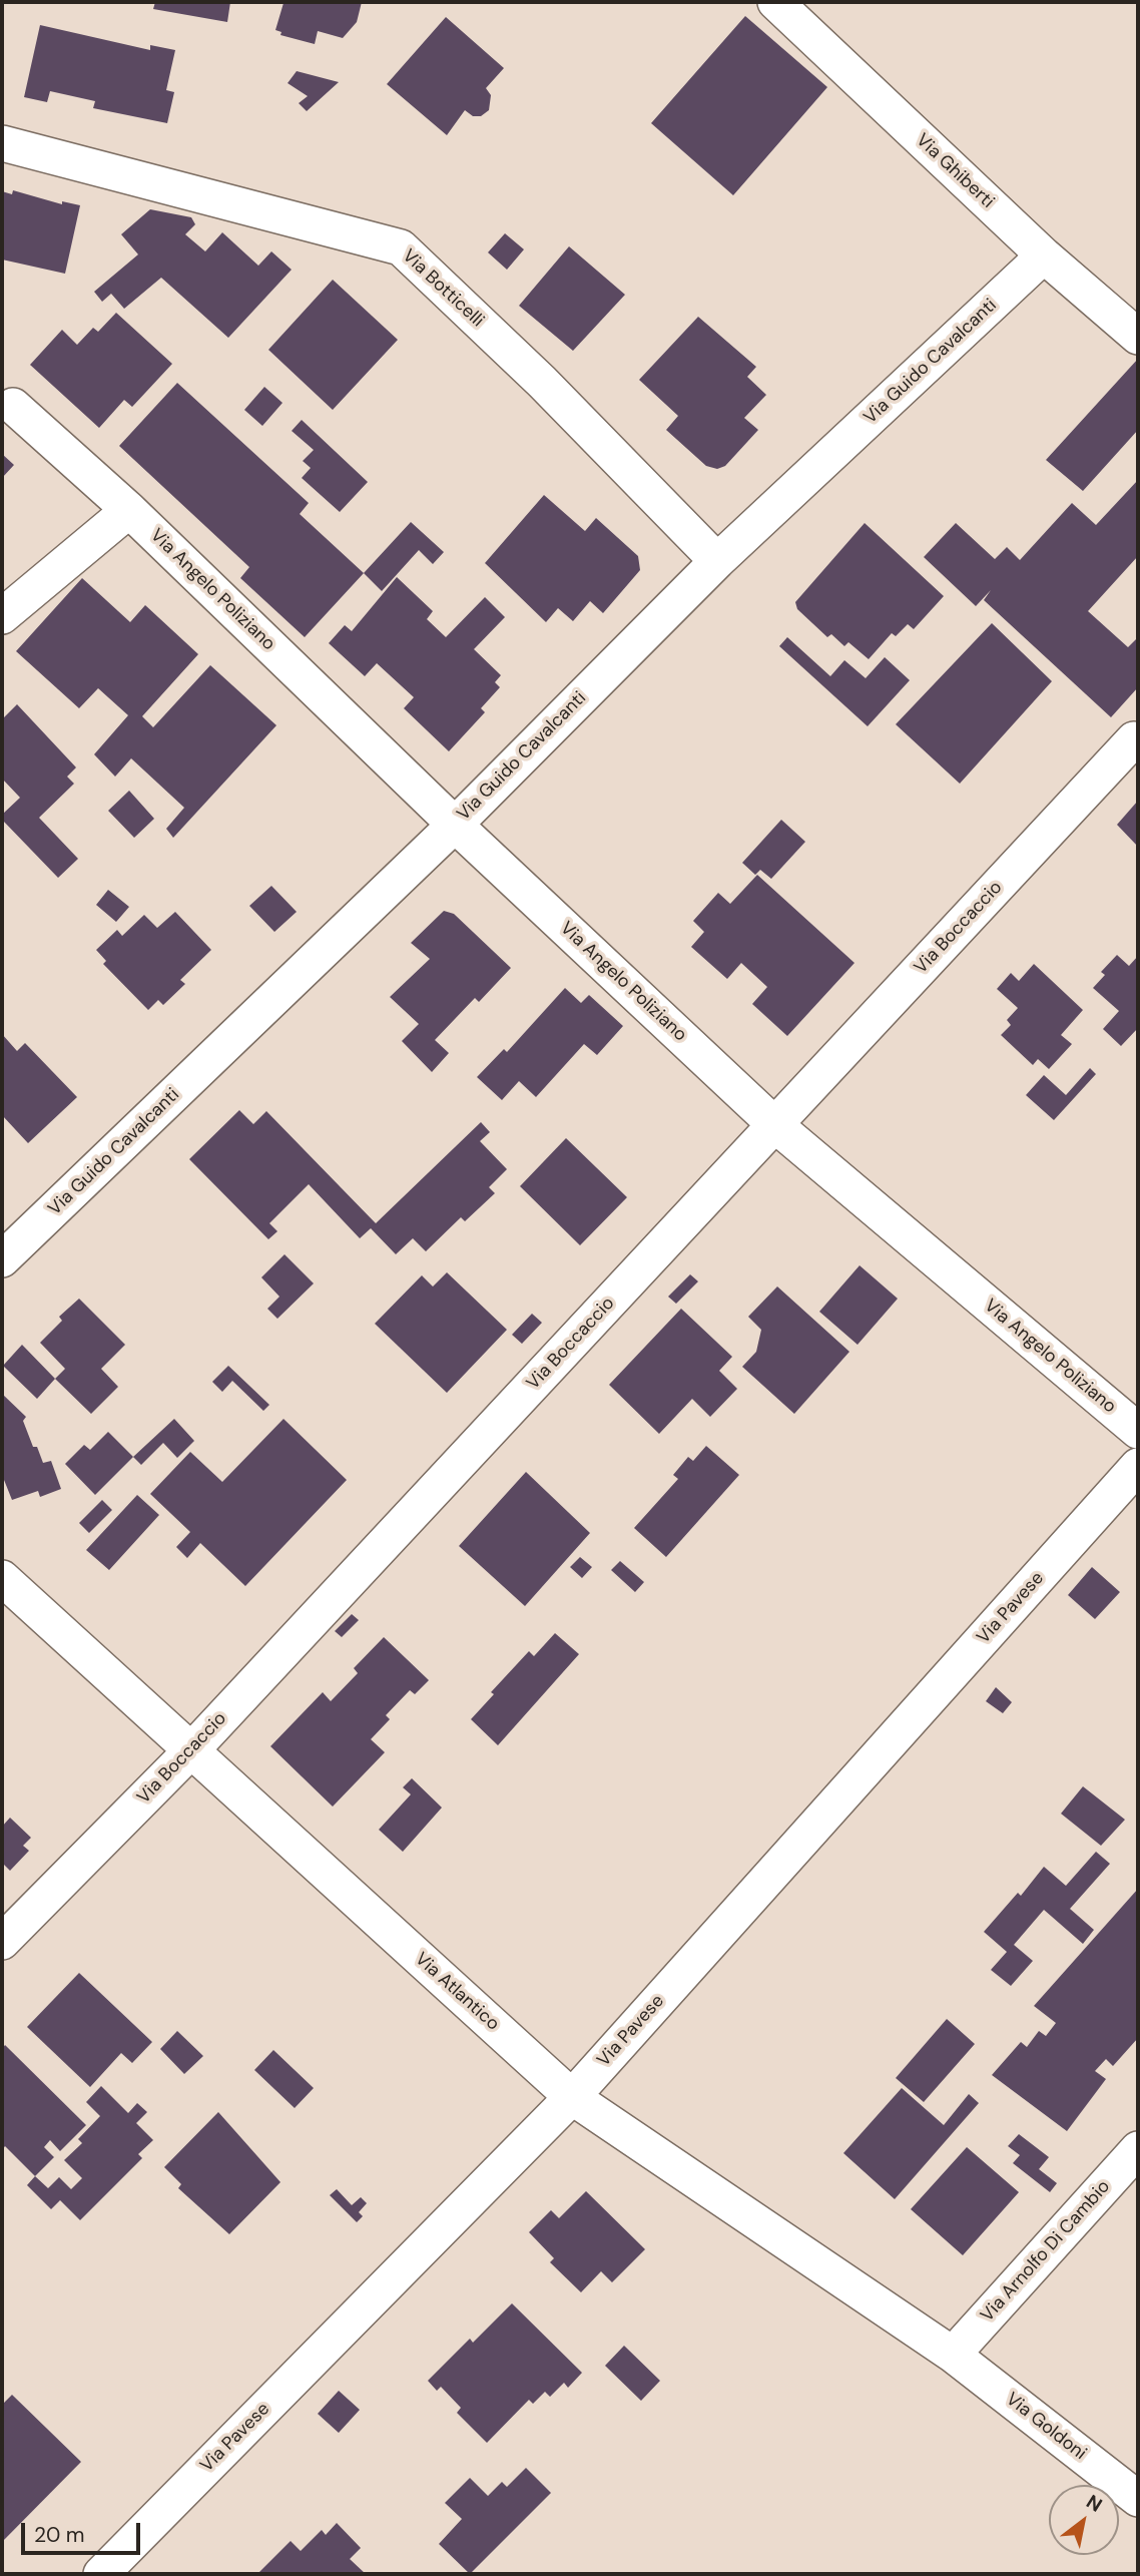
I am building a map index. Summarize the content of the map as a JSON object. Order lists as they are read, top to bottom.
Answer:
{
  "streets": {
    "street": [
      "Via Ghiberti",
      "Via Botticelli",
      "Via Guido Cavalcanti",
      "Via Angelo Poliziano",
      "Via Boccaccio",
      "Via Pavese",
      "Via Atlantico",
      "Via Arnolfo Di Cambio",
      "Via Goldoni"
    ]
  },
  "crossings": [
    ["Via Ghiberti", "Via Guido Cavalcanti"],
    ["Via Botticelli", "Via Guido Cavalcanti"],
    ["Via Guido Cavalcanti", "Via Angelo Poliziano"],
    ["Via Angelo Poliziano", "Via Boccaccio"],
    ["Via Boccaccio", "Via Atlantico"],
    ["Via Pavese", "Via Atlantico"],
    ["Via Atlantico", "Via Arnolfo Di Cambio"],
    ["Via Atlantico", "Via Goldoni"],
    ["Via Arnolfo Di Cambio", "Via Goldoni"]
  ],
  "scale_bar": "20 m",
  "north": "top right"
}
